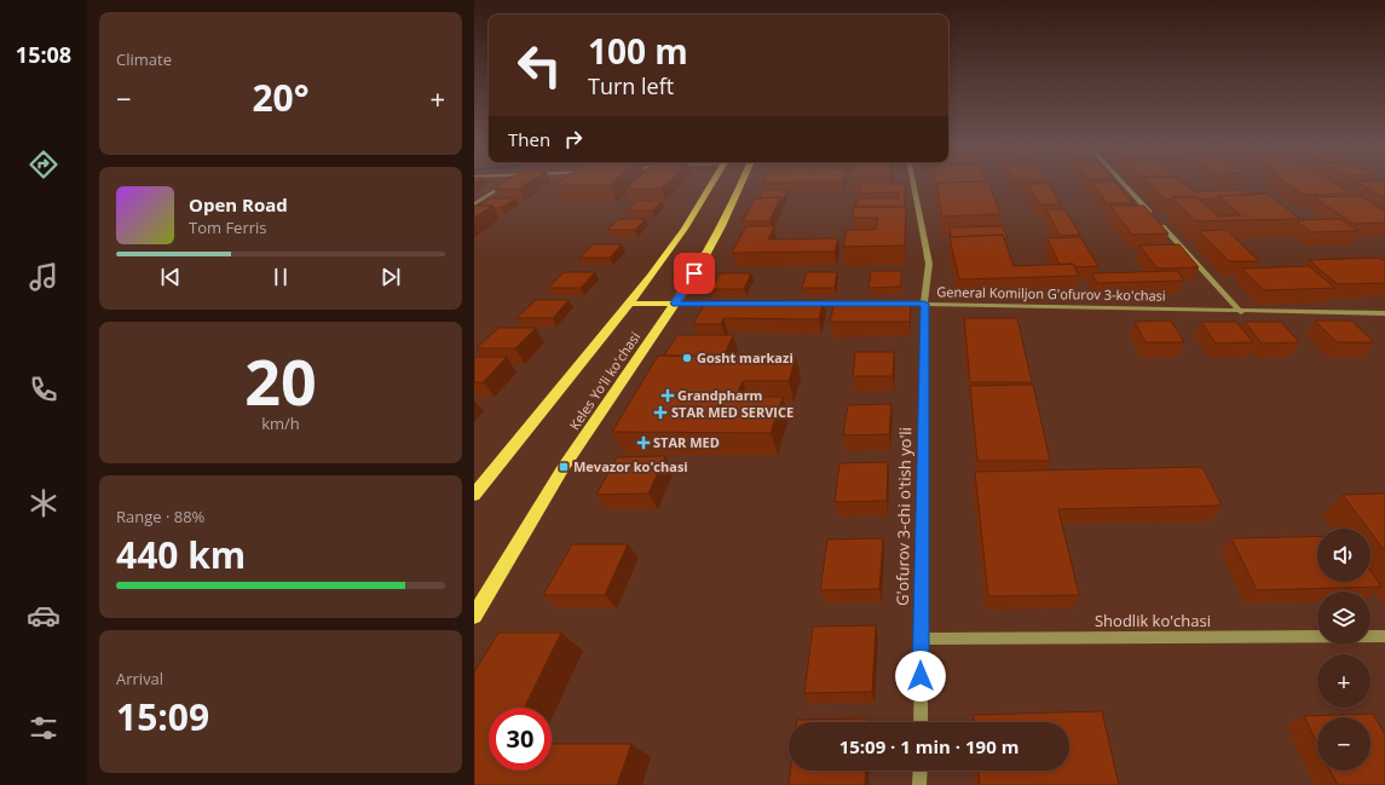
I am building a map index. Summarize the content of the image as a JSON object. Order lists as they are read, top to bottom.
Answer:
{
  "streets": {
    "main road": ["Keles Yoʻli koʻchasi"],
    "street": ["General Komiljon Gʻofurov 3-koʻchasi", "G'ofurov 3-chi o'tish yo'li", "Shodlik ko'chasi"]
  },
  "crossings": [
    ["General Komiljon Gʻofurov 3-koʻchasi", "G'ofurov 3-chi o'tish yo'li"],
    ["G'ofurov 3-chi o'tish yo'li", "Shodlik ko'chasi"]
  ],
  "places": {
    "other": ["Gosht markazi"],
    "health": ["Grandpharm", "STAR MED SERVICE", "STAR MED"],
    "transit": ["Mevazor ko'chasi"]
  },
  "page": {
    "tabs": "15:08",
    "tile": [
      "Climate",
      ["20", "km/h"],
      ["Range · 88%", "440 km"],
      ["Arrival", "15:09"]
    ],
    "turn": ["100 m", "Turn left"],
    "heat": ["−", "20°", "+"],
    "then": "Then",
    "song": ["Open Road", "Tom Ferris"],
    "map_buttons": ["+", "−"],
    "limit": "30",
    "trip": "15:09 · 1 min · 190 m"
  }
}
